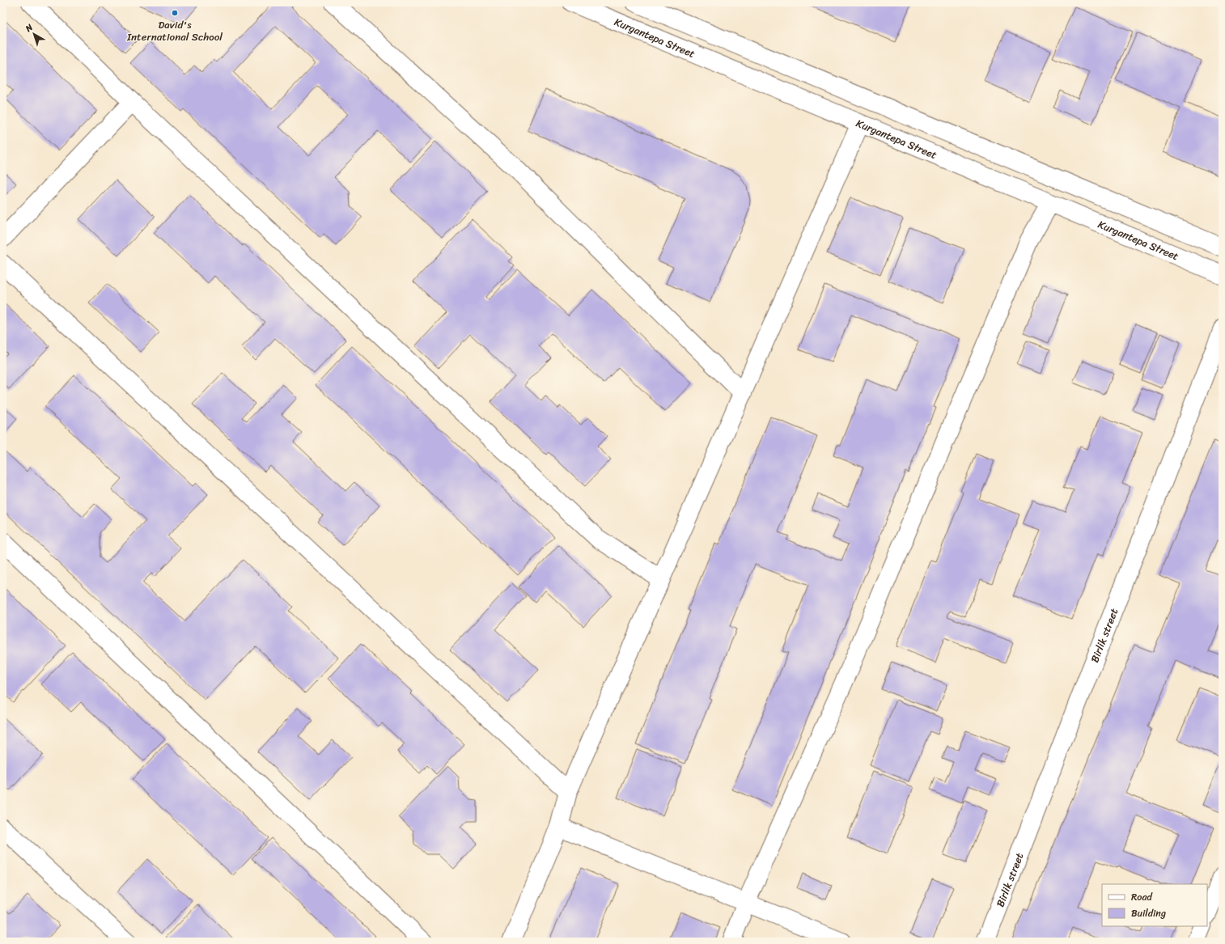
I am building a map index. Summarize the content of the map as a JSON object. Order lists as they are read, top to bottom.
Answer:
{
  "streets": {
    "street": ["Kurgantepa Street", "Birlik street"]
  },
  "places": ["David's International School"],
  "legend": ["Road", "Building"],
  "north": "top left"
}
